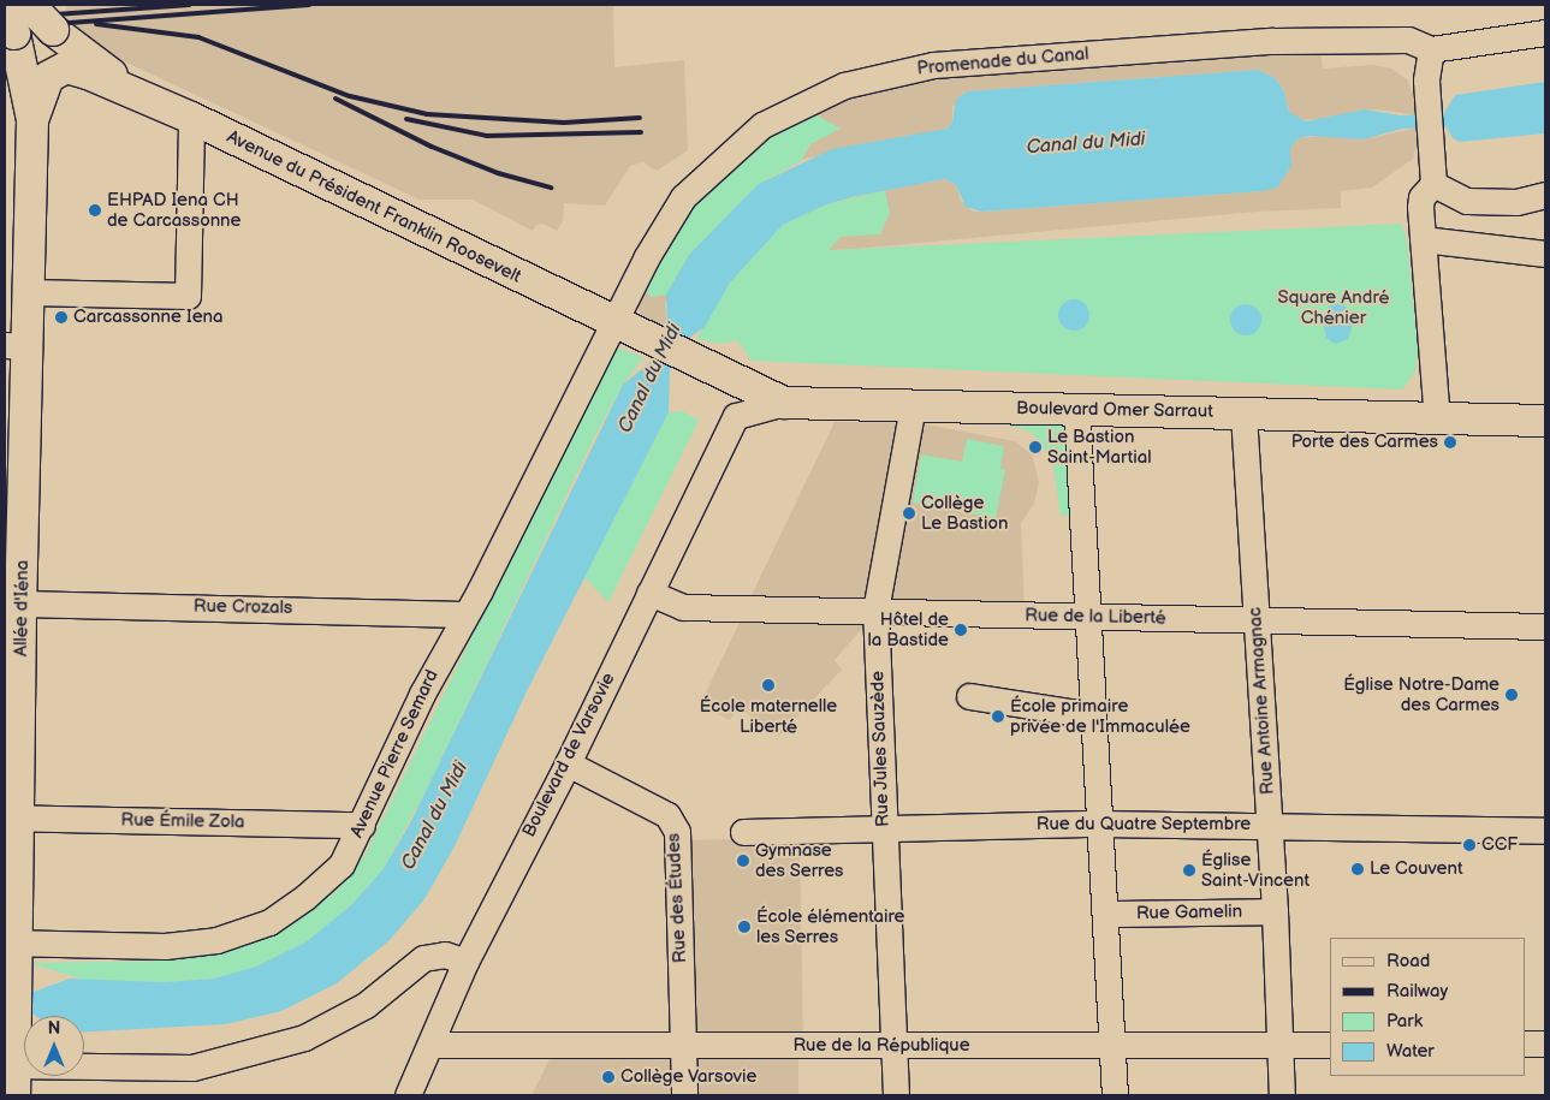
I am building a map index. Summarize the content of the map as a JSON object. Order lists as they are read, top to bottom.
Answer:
{
  "streets": {
    "main road": ["Avenue du Président Franklin Roosevelt", "Boulevard Omer Sarraut", "Allée d'Iéna"],
    "street": [
      "Promenade du Canal",
      "Rue Crozals",
      "Rue de la Liberté",
      "Rue Antoine Armagnac",
      "Rue Jules Sauzède",
      "Avenue Pierre Semard",
      "Boulevard de Varsovie",
      "Rue Émile Zola",
      "Rue du Quatre Septembre",
      "Rue des Études",
      "Rue Gamelin",
      "Rue de la République"
    ]
  },
  "crossings": [
    ["Promenade du Canal", "Avenue du Président Franklin Roosevelt"],
    ["Promenade du Canal", "Avenue Pierre Semard"],
    ["Avenue du Président Franklin Roosevelt", "Boulevard Omer Sarraut"],
    ["Avenue du Président Franklin Roosevelt", "Allée d'Iéna"],
    ["Avenue du Président Franklin Roosevelt", "Avenue Pierre Semard"],
    ["Boulevard Omer Sarraut", "Rue Antoine Armagnac"],
    ["Boulevard Omer Sarraut", "Rue Jules Sauzède"],
    ["Rue Crozals", "Allée d'Iéna"],
    ["Rue Crozals", "Avenue Pierre Semard"],
    ["Allée d'Iéna", "Avenue Pierre Semard"],
    ["Allée d'Iéna", "Rue Émile Zola"],
    ["Rue de la Liberté", "Rue Antoine Armagnac"],
    ["Rue de la Liberté", "Rue Jules Sauzède"],
    ["Rue de la Liberté", "Boulevard de Varsovie"],
    ["Rue Antoine Armagnac", "Rue du Quatre Septembre"],
    ["Rue Antoine Armagnac", "Rue Gamelin"],
    ["Rue Antoine Armagnac", "Rue de la République"],
    ["Rue Jules Sauzède", "Rue du Quatre Septembre"],
    ["Rue Jules Sauzède", "Rue de la République"],
    ["Avenue Pierre Semard", "Rue Émile Zola"],
    ["Boulevard de Varsovie", "Rue des Études"],
    ["Boulevard de Varsovie", "Rue de la République"],
    ["Rue des Études", "Rue de la République"]
  ],
  "water": ["Canal du Midi"],
  "parks": ["Square André Chénier"],
  "places": [
    "EHPAD Iena CH de Carcassonne",
    "Carcassonne Iena",
    "Porte des Carmes",
    "Le Bastion Saint-Martial",
    "Collège Le Bastion",
    "Hôtel de la Bastide",
    "École maternelle Liberté",
    "Église Notre-Dame des Carmes",
    "École primaire privée de l'Immaculée",
    "CCF",
    "Gymnase des Serres",
    "Le Couvent",
    "Église Saint-Vincent",
    "École élémentaire les Serres",
    "Collège Varsovie"
  ],
  "legend": [
    "Road",
    "Railway",
    "Park",
    "Water"
  ],
  "north": "top"
}
